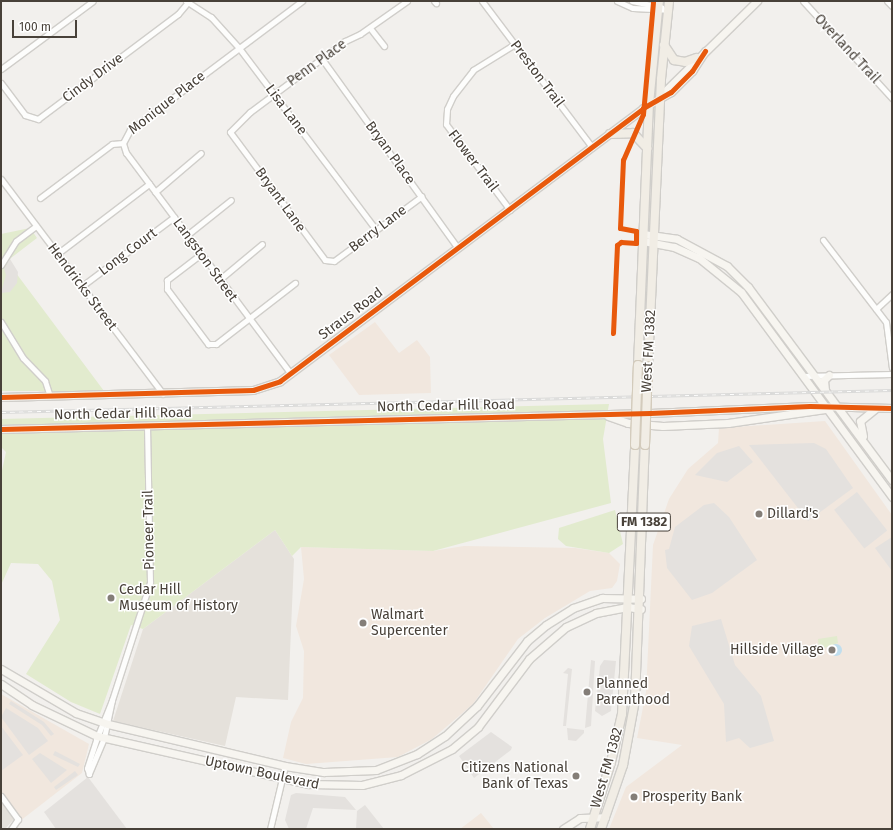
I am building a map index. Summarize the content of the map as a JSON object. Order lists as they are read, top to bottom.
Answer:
{
  "streets": {
    "main road": ["West FM 1382", "FM 1382"],
    "street": [
      "Overland Trail",
      "Penn Place",
      "Preston Trail",
      "Cindy Drive",
      "Monique Place",
      "Lisa Lane",
      "Bryan Place",
      "Flower Trail",
      "Bryant Lane",
      "Berry Lane",
      "Long Court",
      "Langston Street",
      "Hendricks Street",
      "Straus Road",
      "North Cedar Hill Road",
      "Pioneer Trail",
      "Uptown Boulevard"
    ]
  },
  "crossings": [
    ["Penn Place", "Lisa Lane"],
    ["Penn Place", "Bryan Place"],
    ["Penn Place", "Bryant Lane"],
    ["Preston Trail", "Flower Trail"],
    ["Preston Trail", "Straus Road"],
    ["Cindy Drive", "Lisa Lane"],
    ["Monique Place", "Lisa Lane"],
    ["Monique Place", "Langston Street"],
    ["Lisa Lane", "Berry Lane"],
    ["Bryan Place", "Berry Lane"],
    ["Bryan Place", "Straus Road"],
    ["Flower Trail", "Straus Road"],
    ["Bryant Lane", "Berry Lane"],
    ["Long Court", "Langston Street"],
    ["Long Court", "Hendricks Street"],
    ["Langston Street", "Straus Road"],
    ["Hendricks Street", "Straus Road"],
    ["Straus Road", "West FM 1382"],
    ["West FM 1382", "FM 1382"],
    ["West FM 1382", "Uptown Boulevard"],
    ["North Cedar Hill Road", "Pioneer Trail"],
    ["Pioneer Trail", "Uptown Boulevard"]
  ],
  "places": [
    "Dillard's",
    "Cedar Hill Museum of History",
    "Walmart Supercenter",
    "Hillside Village",
    "Planned Parenthood",
    "Citizens National Bank of Texas",
    "Prosperity Bank"
  ],
  "scale_bar": "100 m"
}
